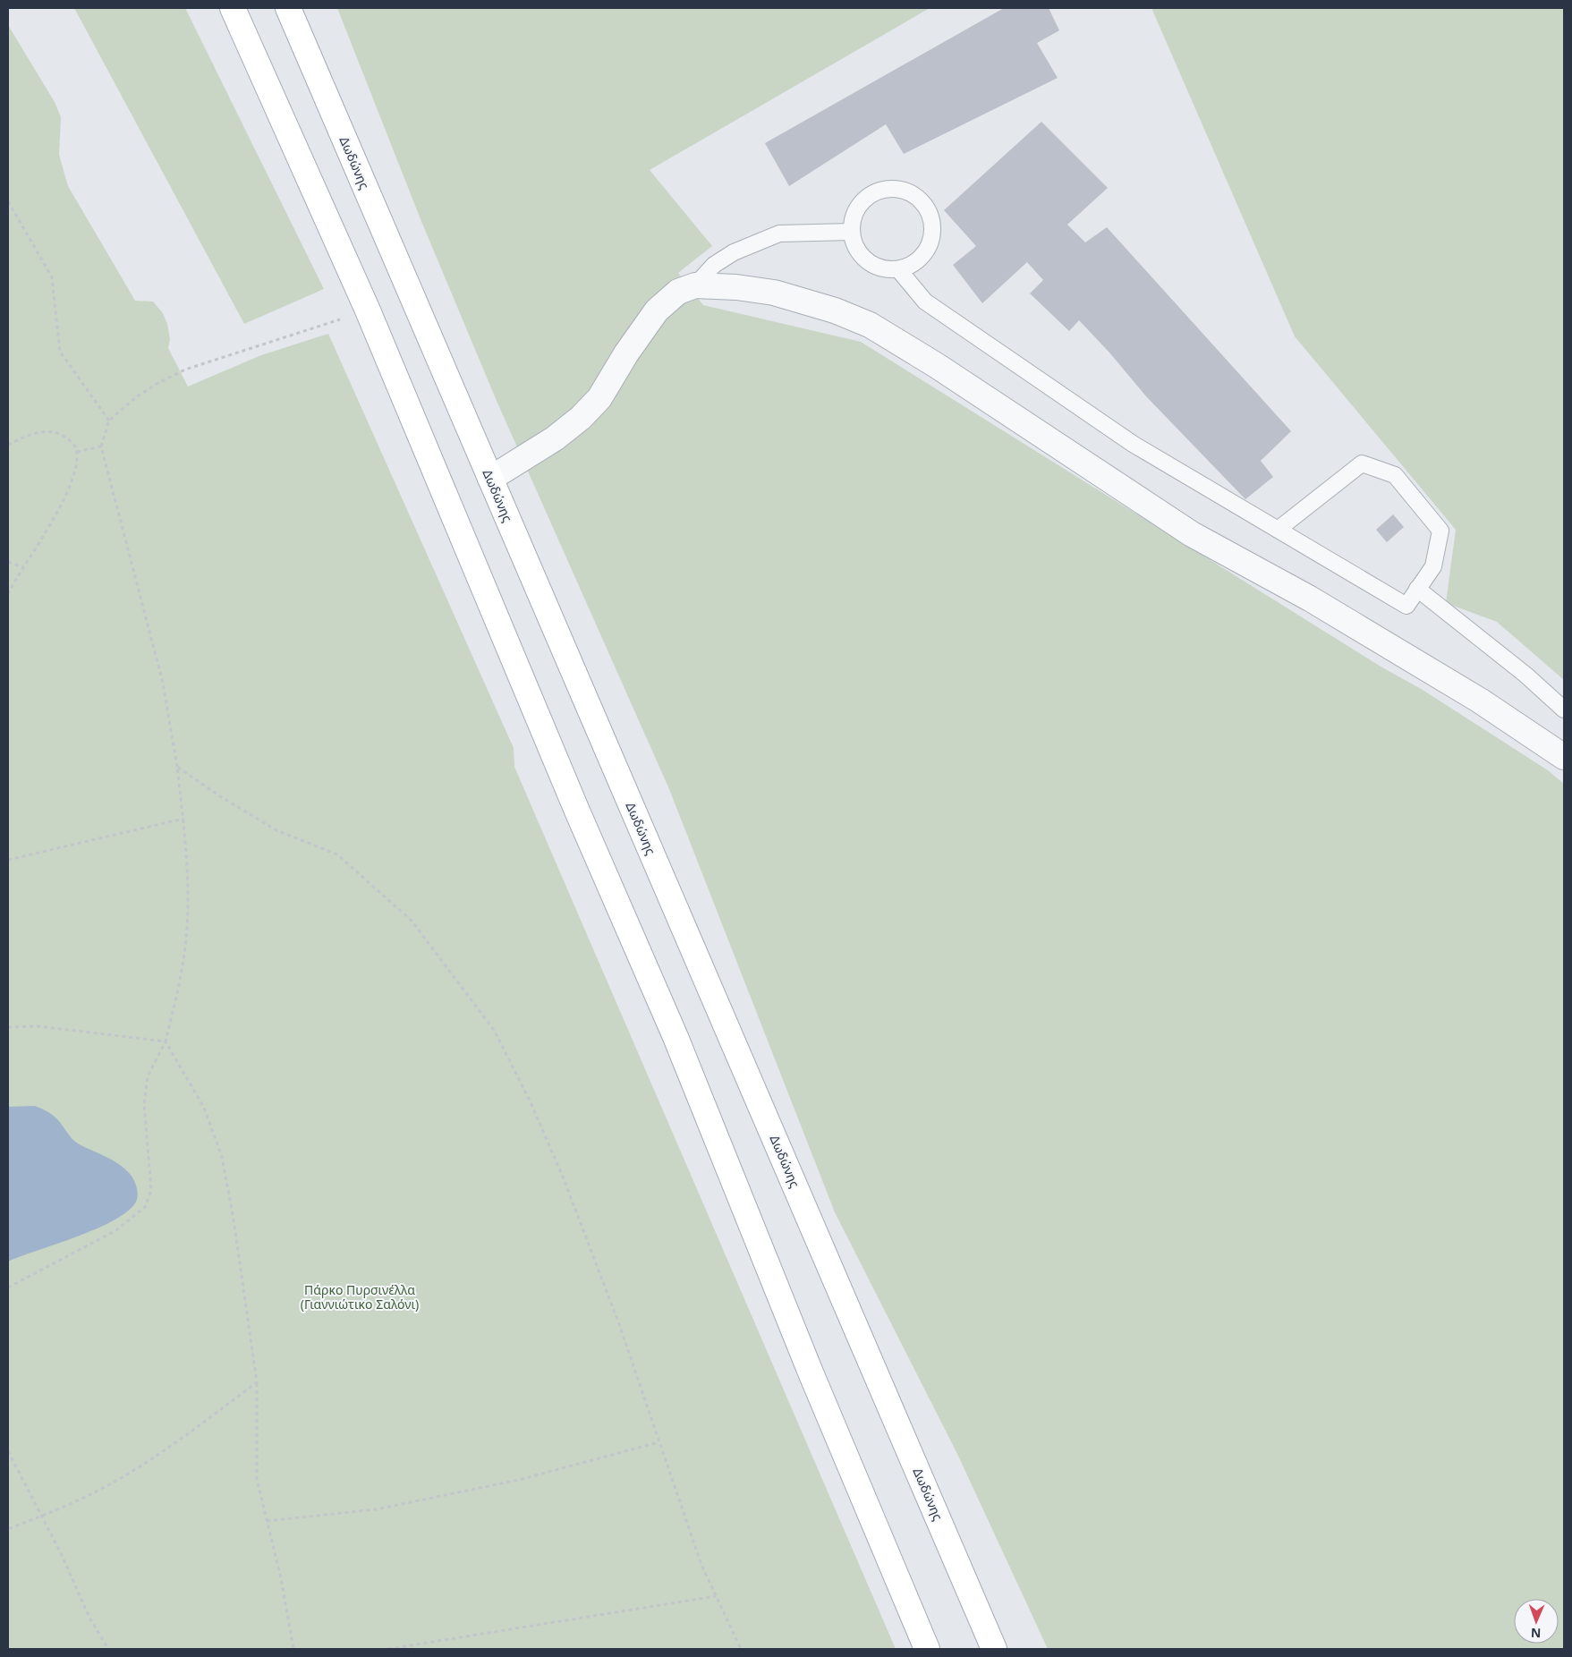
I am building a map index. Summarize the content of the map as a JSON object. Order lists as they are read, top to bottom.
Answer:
{
  "streets": {
    "main road": ["Δωδώνης"]
  },
  "parks": ["Πάρκο Πυρσινέλλα (Γιαννιώτικο Σαλόνι)"],
  "north": "bottom"
}
